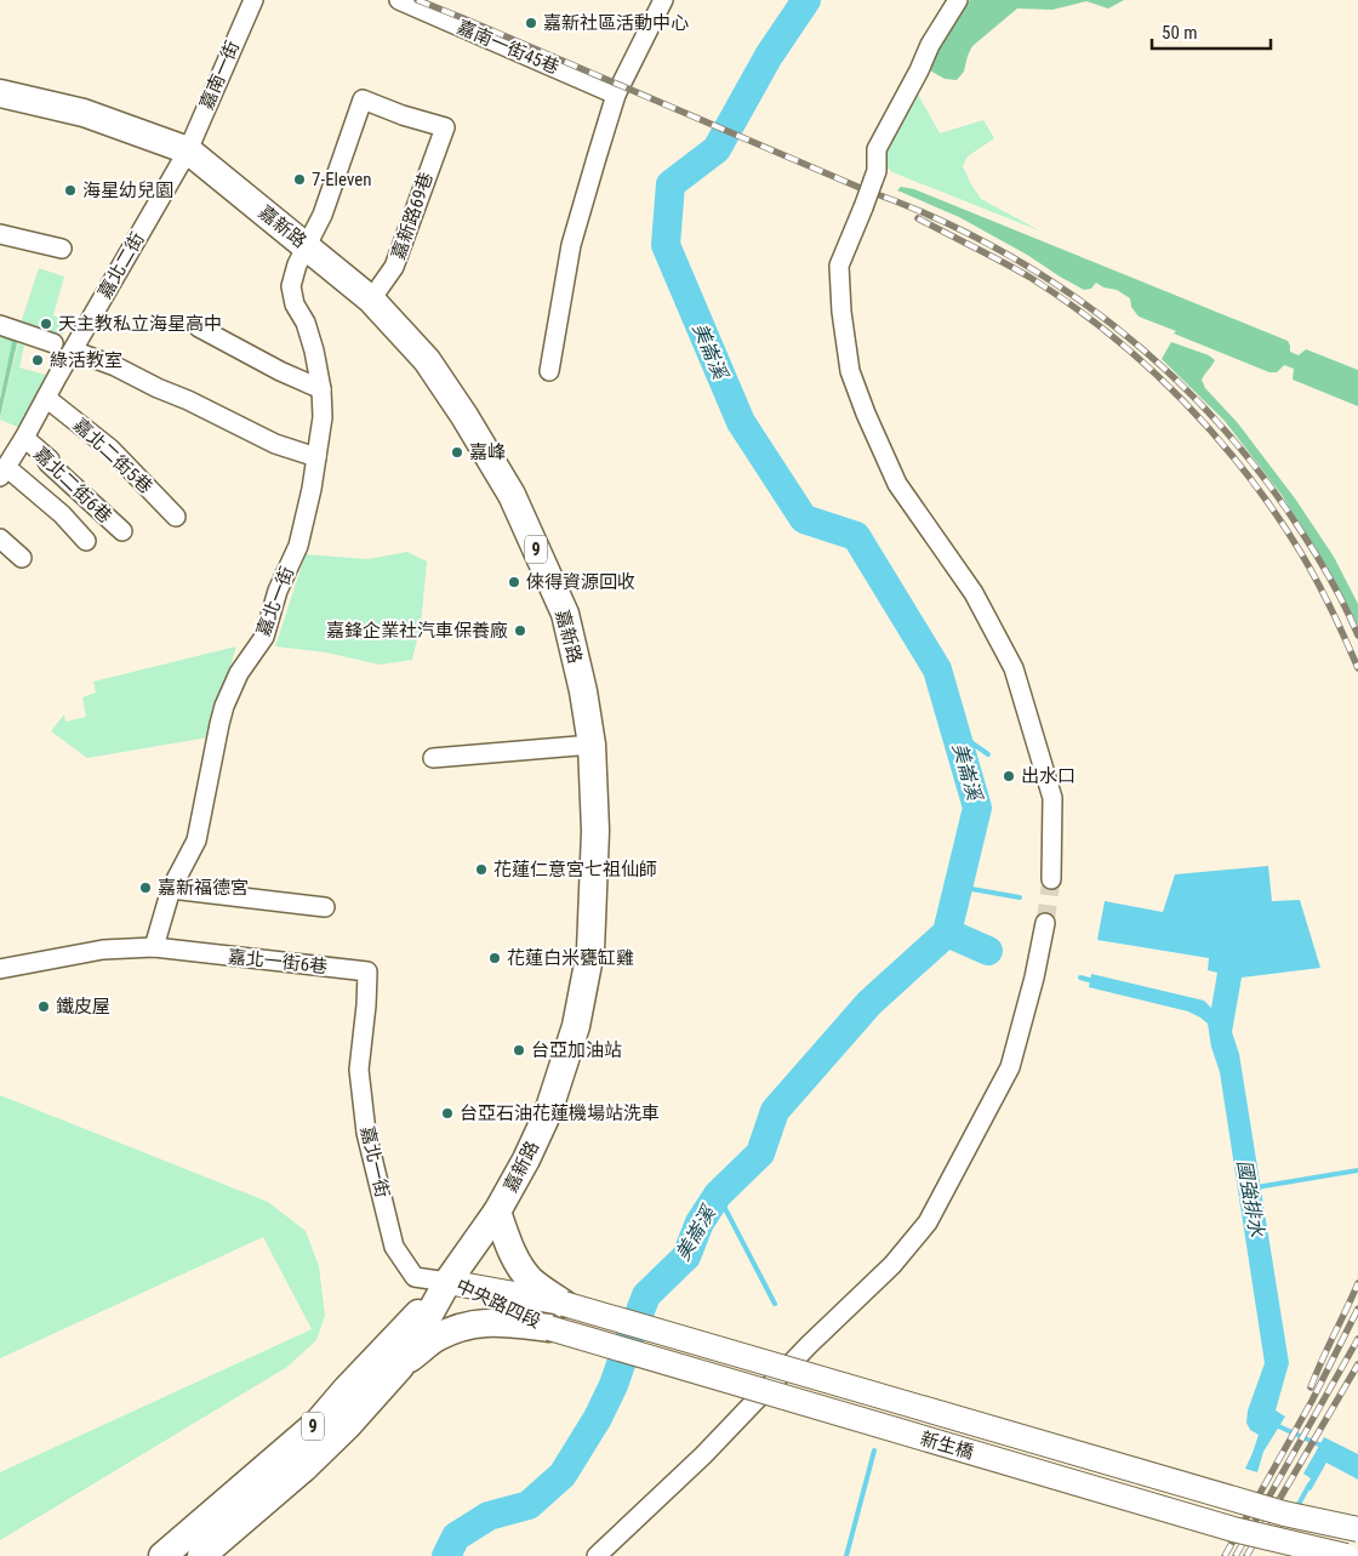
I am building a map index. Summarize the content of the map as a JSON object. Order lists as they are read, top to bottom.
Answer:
{
  "streets": {
    "main road": ["嘉新路", "9"],
    "street": [
      "嘉南一街45巷",
      "嘉南一街",
      "嘉新路69巷",
      "嘉北二街",
      "嘉北二街5巷",
      "嘉北二街6巷",
      "嘉北一街",
      "嘉北一街6巷",
      "中央路四段",
      "新生橋"
    ]
  },
  "crossings": [
    ["嘉南一街", "嘉新路"],
    ["嘉南一街", "嘉北二街"],
    ["嘉新路69巷", "嘉新路"],
    ["嘉新路69巷", "嘉北一街"],
    ["嘉新路", "嘉北二街"],
    ["嘉新路", "嘉北一街"],
    ["嘉新路", "中央路四段"],
    ["嘉北二街", "嘉北二街5巷"],
    ["嘉北二街", "嘉北二街6巷"],
    ["嘉北一街", "嘉北一街6巷"],
    ["嘉北一街", "中央路四段"],
    ["中央路四段", "新生橋"]
  ],
  "water": ["美崙溪", "國強排水"],
  "places": [
    "嘉新社區活動中心",
    "7-Eleven",
    "海星幼兒園",
    "天主教私立海星高中",
    "綠活教室",
    "嘉峰",
    "倈得資源回收",
    "嘉鋒企業社汽車保養廠",
    "出水口",
    "花蓮仁意宮七祖仙師",
    "嘉新福德宮",
    "花蓮白米甕缸雞",
    "鐵皮屋",
    "台亞加油站",
    "台亞石油花蓮機場站洗車"
  ],
  "scale_bar": "50 m"
}
